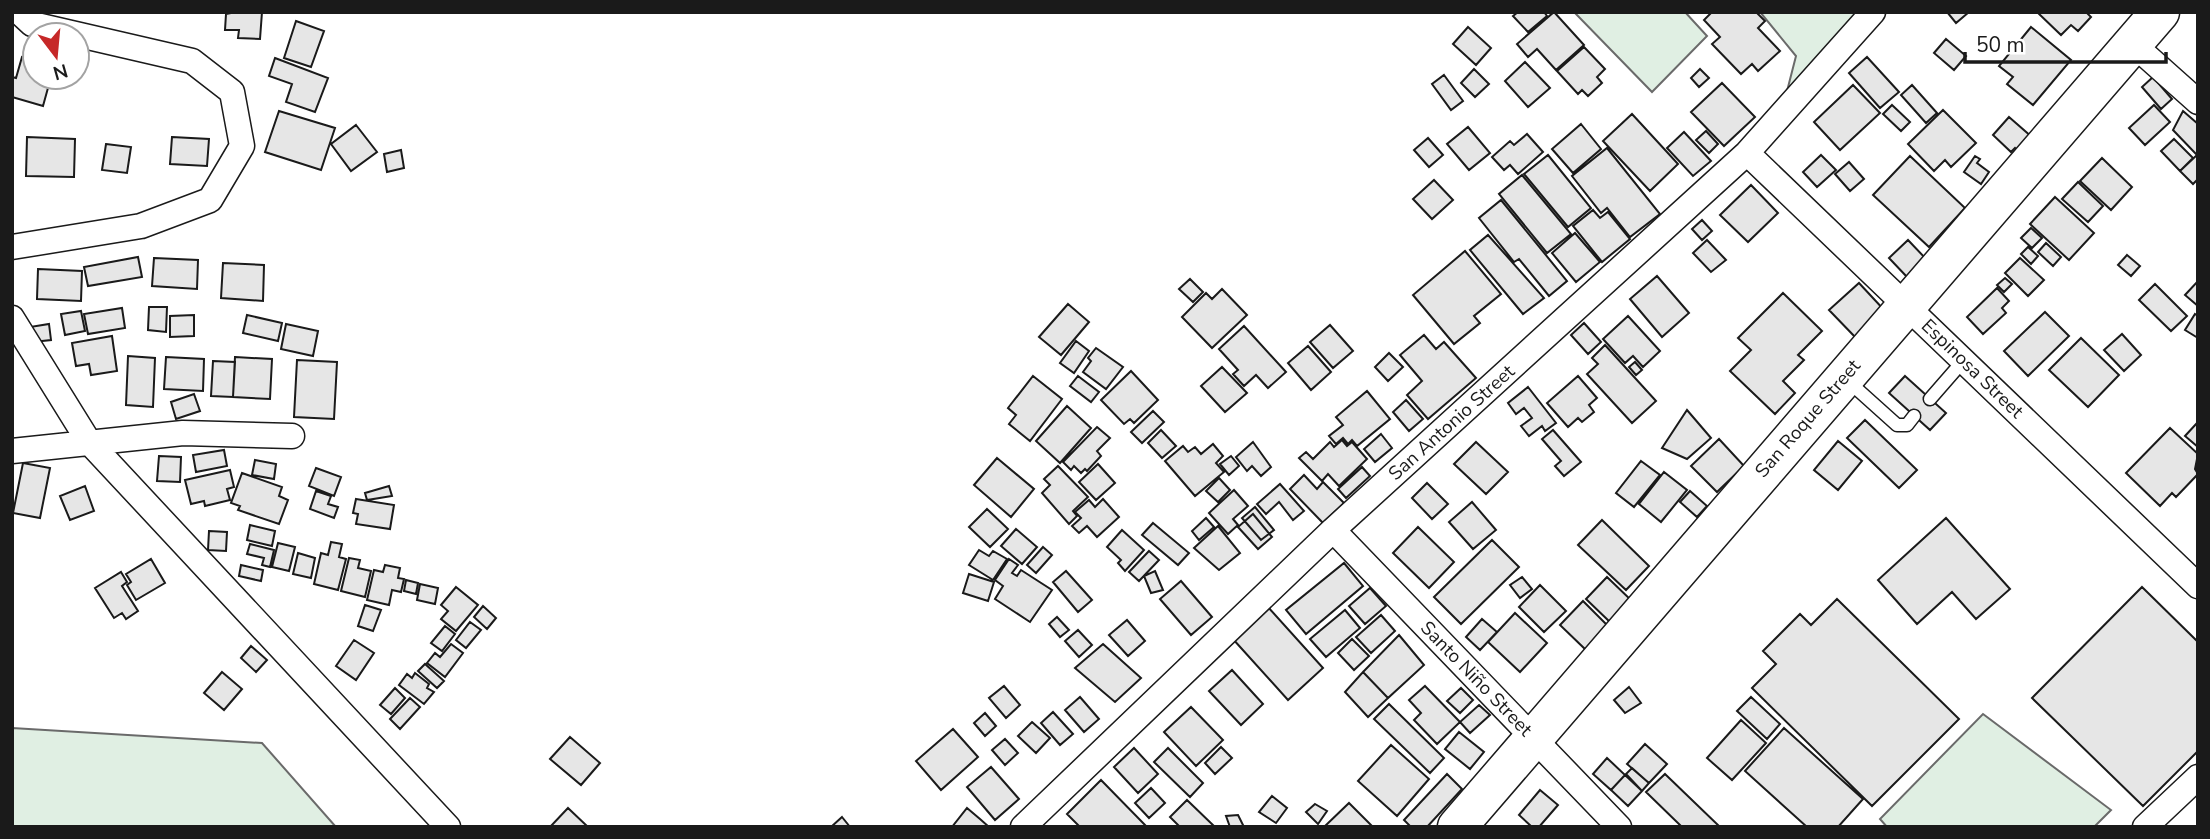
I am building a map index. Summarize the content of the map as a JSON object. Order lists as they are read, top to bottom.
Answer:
{
  "streets": {
    "main road": ["San Roque Street"],
    "street": ["Espinosa Street", "San Antonio Street", "Santo Niño Street"]
  },
  "crossings": [
    ["Espinosa Street", "San Roque Street"],
    ["Espinosa Street", "San Antonio Street"],
    ["San Roque Street", "Santo Niño Street"],
    ["San Antonio Street", "Santo Niño Street"]
  ],
  "scale_bar": "50 m",
  "north": "bottom"
}
